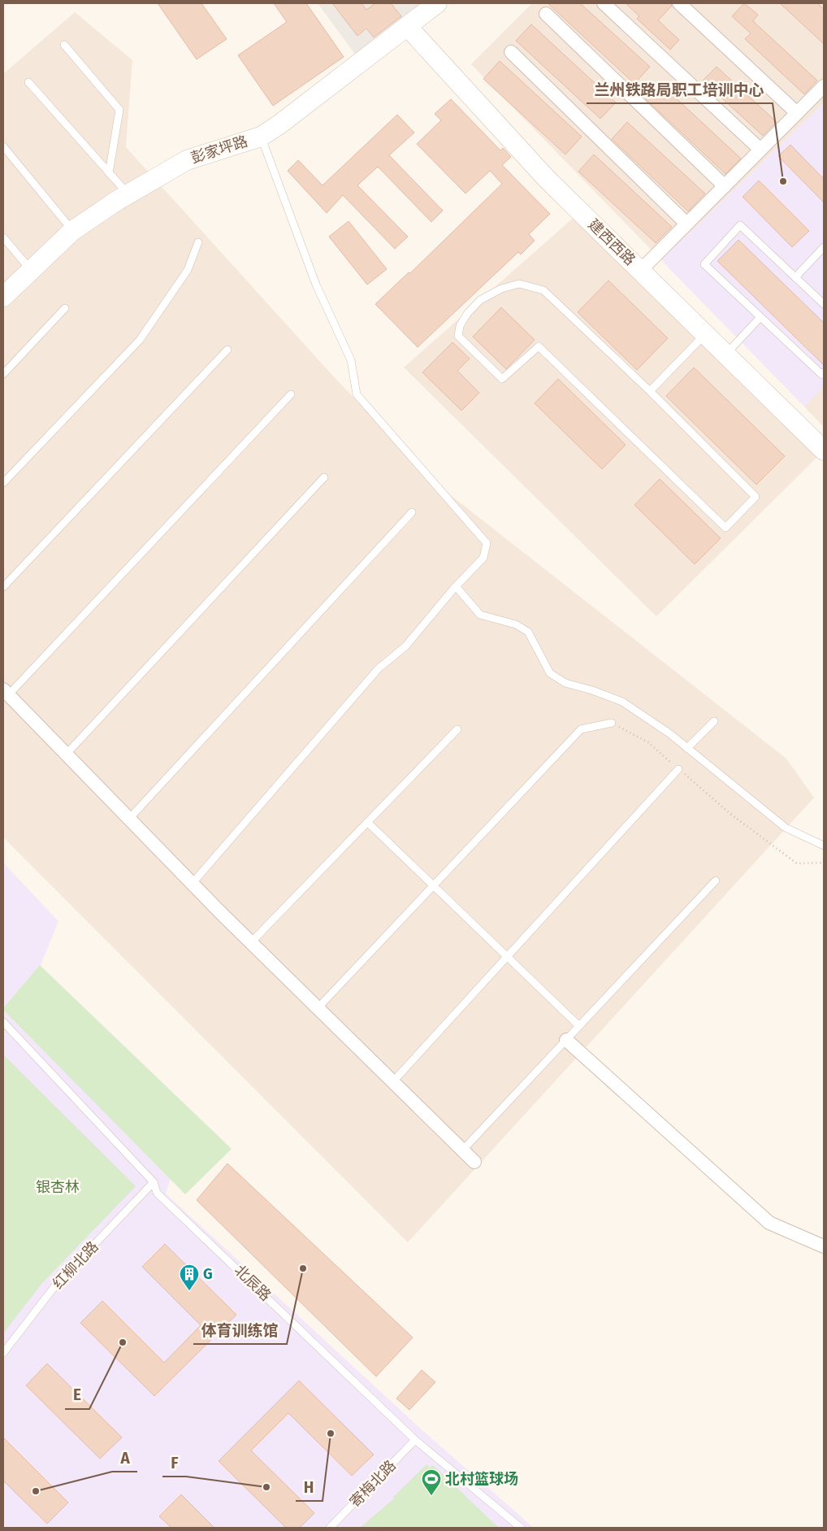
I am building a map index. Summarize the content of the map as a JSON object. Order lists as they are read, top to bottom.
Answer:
{
  "streets": {
    "street": ["彭家坪路", "建西西路"],
    "lane": ["红柳北路", "北辰路", "寄梅北路"]
  },
  "crossings": [
    ["彭家坪路", "建西西路"],
    ["红柳北路", "北辰路"],
    ["北辰路", "寄梅北路"]
  ],
  "parks": ["银杏林"],
  "places": {
    "other": [
      "兰州铁路局职工培训中心",
      "体育训练馆",
      "E",
      "H",
      "F",
      "A"
    ],
    "building": ["G"],
    "sports": ["北村篮球场"]
  }
}
